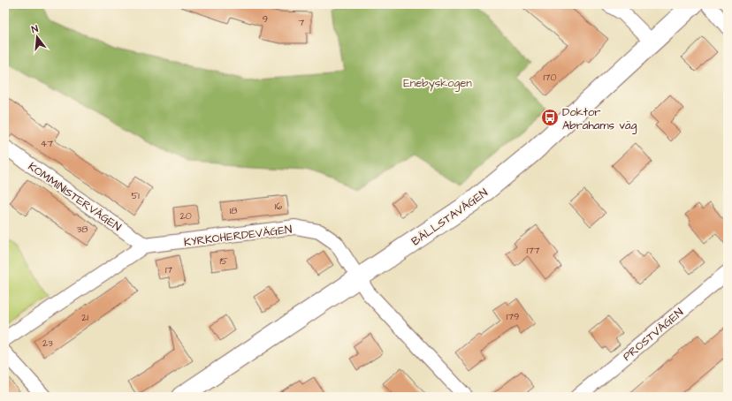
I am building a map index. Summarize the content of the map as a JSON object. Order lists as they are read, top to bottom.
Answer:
{
  "streets": {
    "street": [
      "KOMMINISTERVÄGEN",
      "BÄLLSTAVÄGEN",
      "KYRKOHERDEVÄGEN",
      "PROSTVÄGEN"
    ]
  },
  "crossings": [
    ["KOMMINISTERVÄGEN", "KYRKOHERDEVÄGEN"],
    ["BÄLLSTAVÄGEN", "KYRKOHERDEVÄGEN"]
  ],
  "parks": ["Enebyskogen"],
  "places": {
    "bus stop": ["Doktor Abrahams väg"]
  },
  "house_numbers": [
    "9",
    "7",
    "170",
    "47",
    "51",
    "16",
    "18",
    "20",
    "38",
    "177",
    "15",
    "17",
    "179",
    "21",
    "23"
  ],
  "north": "top"
}
